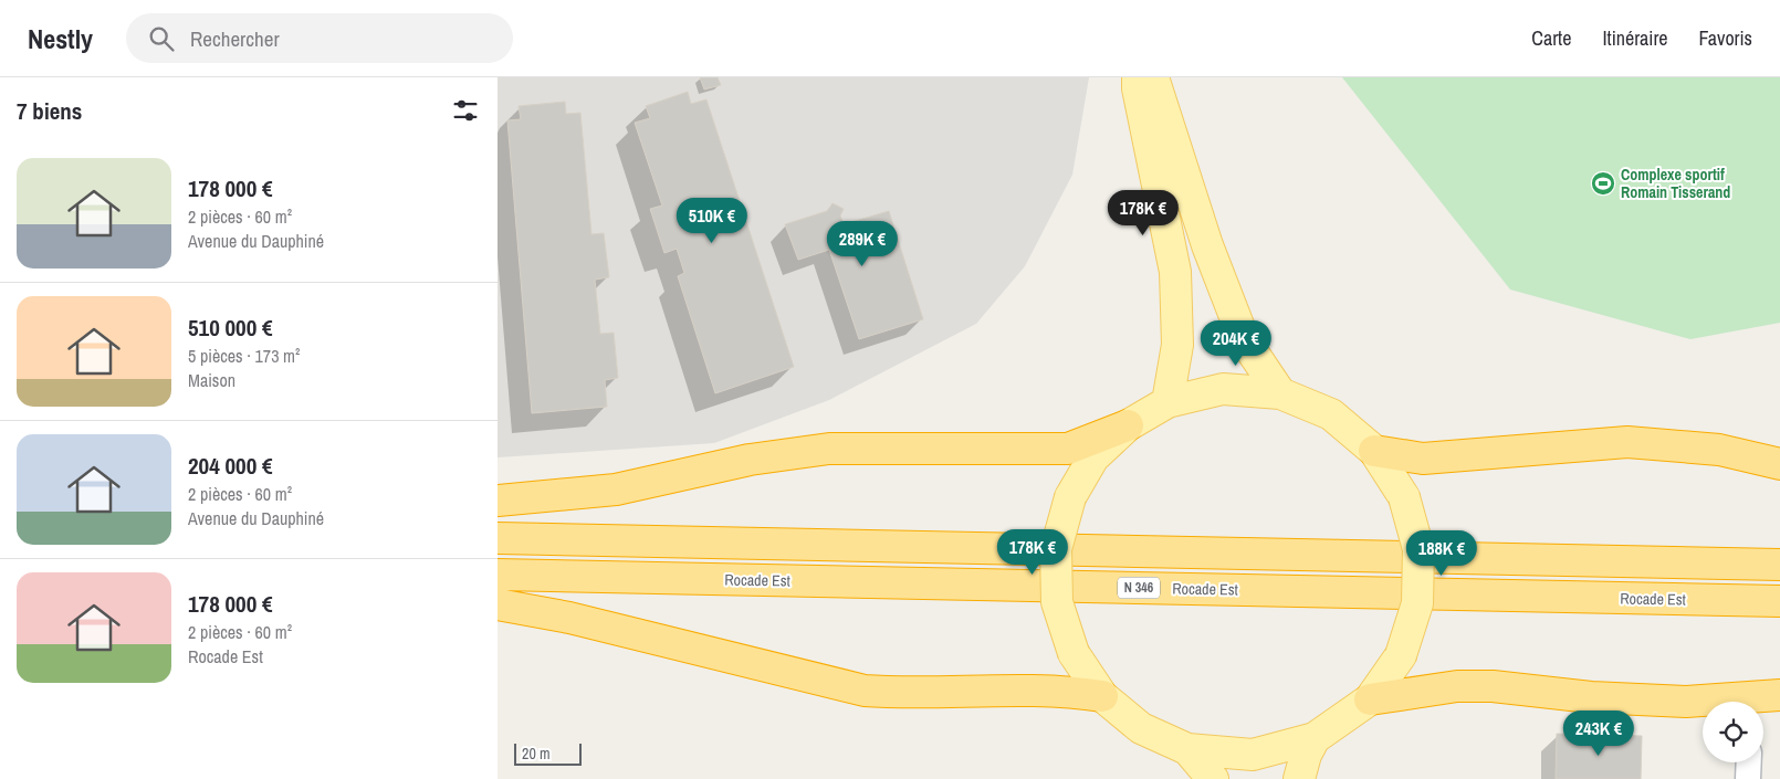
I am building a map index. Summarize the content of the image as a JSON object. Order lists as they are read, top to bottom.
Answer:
{
  "streets": {
    "highway": ["Rocade Est", "N 346"]
  },
  "places": {
    "sports": ["Complexe sportif Romain Tisserand"]
  },
  "scale_bar": "20 m",
  "page": {
    "header": "Nestly",
    "search": "Rechercher",
    "nav": ["Carte", "Itinéraire", "Favoris"],
    "heading": "7 biens",
    "list": [
      {
        "name": "178 000 €",
        "note": "2 pièces · 60 m² · Avenue du Dauphiné"
      },
      {
        "name": "510 000 €",
        "note": "5 pièces · 173 m² · Maison"
      },
      {
        "name": "204 000 €",
        "note": "2 pièces · 60 m² · Avenue du Dauphiné"
      },
      {
        "name": "178 000 €",
        "note": "2 pièces · 60 m² · Rocade Est"
      }
    ],
    "price": [
      "178K €",
      "510K €",
      "289K €",
      "204K €",
      "178K €",
      "188K €",
      "243K €"
    ],
    "scale": "20 m"
  }
}
